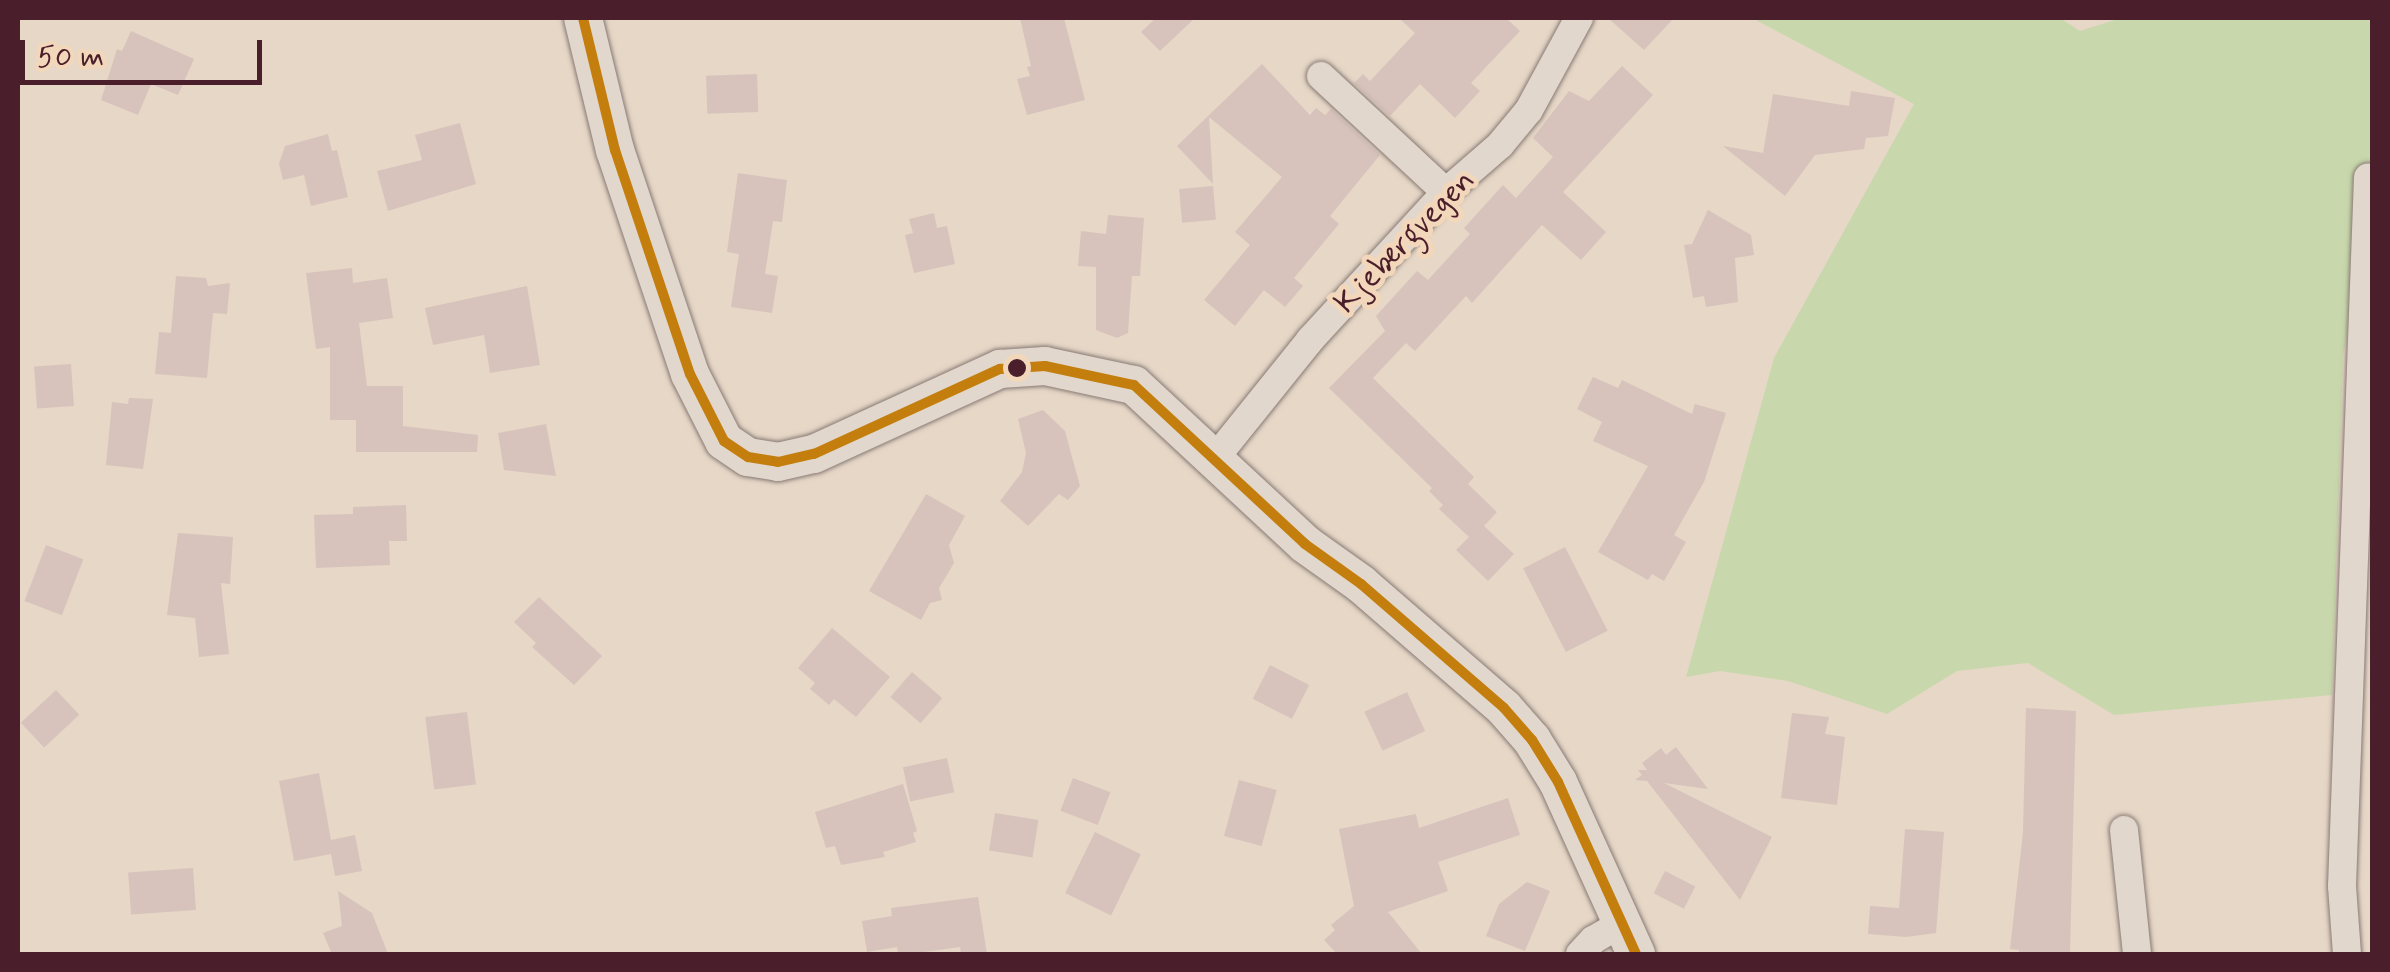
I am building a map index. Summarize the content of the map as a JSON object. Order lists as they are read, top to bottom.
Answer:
{
  "streets": {
    "street": ["Kjebergvegen"]
  },
  "scale_bar": "50 m"
}
